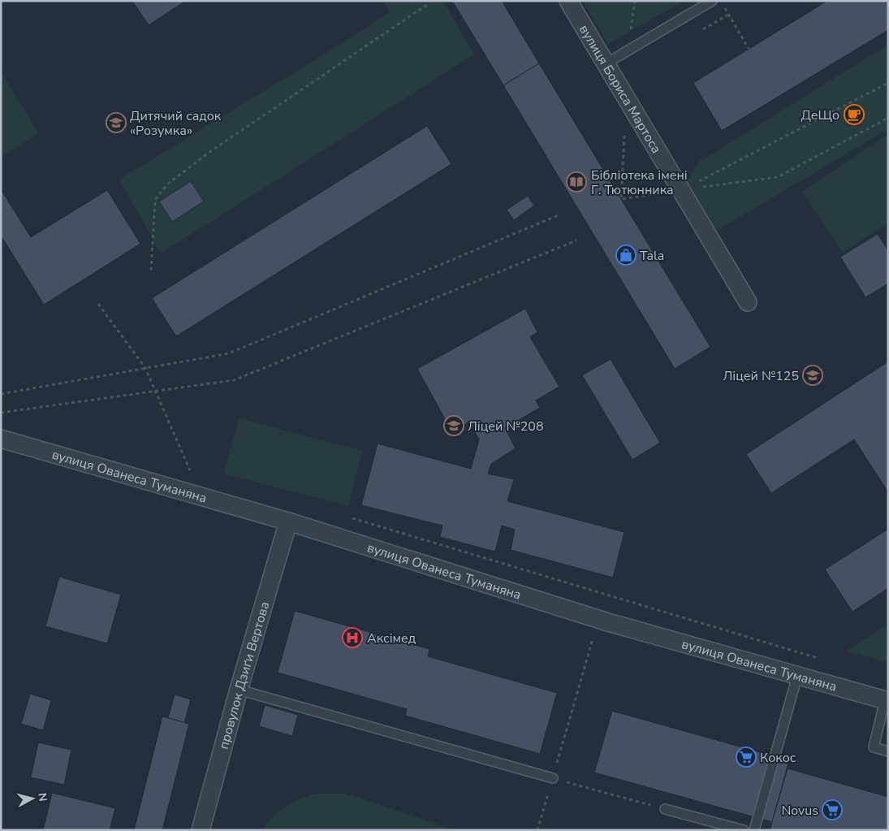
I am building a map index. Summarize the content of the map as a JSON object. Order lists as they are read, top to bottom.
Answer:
{
  "streets": {
    "street": ["вулиця Бориса Мартоса", "вулиця Ованеса Туманяна", "провулок Дзиґи Вертова"]
  },
  "crossings": [
    ["вулиця Ованеса Туманяна", "провулок Дзиґи Вертова"]
  ],
  "places": {
    "cafe": ["ДеЩо"],
    "school or university": ["Дитячий садок «Розумка»", "Ліцей №125", "Ліцей №208"],
    "library": ["Бібліотека імені Г. Тютюнника"],
    "shop": ["Tala"],
    "hospital": ["Аксімед"],
    "supermarket": ["Кокос", "Novus"]
  },
  "north": "right"
}
